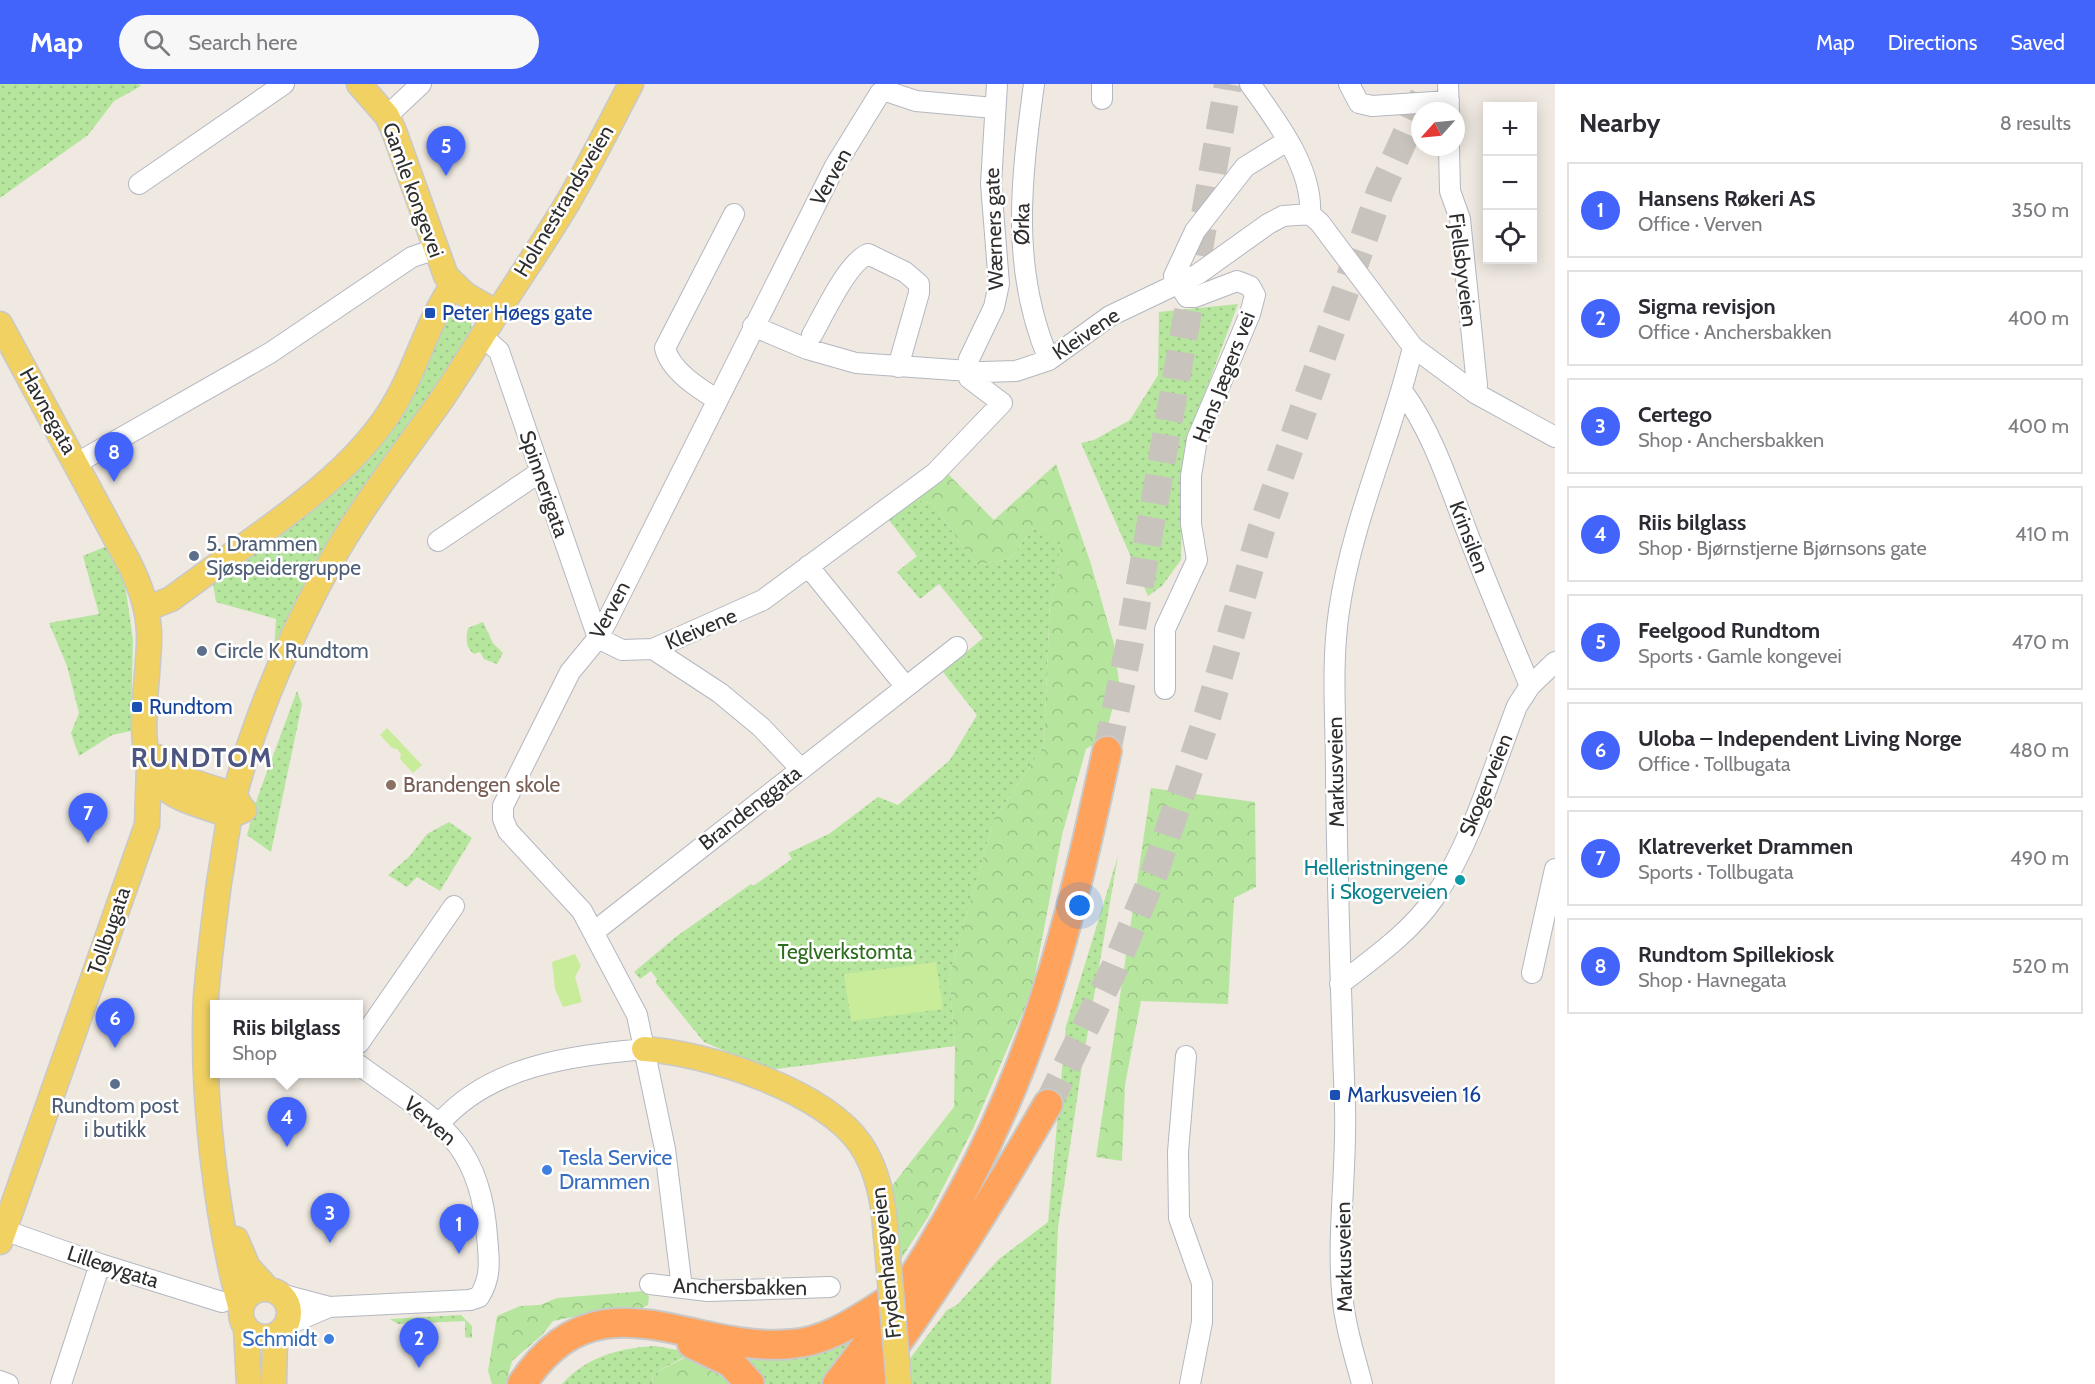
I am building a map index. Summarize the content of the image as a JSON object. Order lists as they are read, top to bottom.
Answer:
{
  "streets": {
    "main road": [
      "Gamle kongevei",
      "Holmestrandsveien",
      "Havnegata",
      "Tollbugata",
      "Frydenhaugveien"
    ],
    "street": [
      "Verven",
      "Ørka",
      "Wærners gate",
      "Fjellsbyveien",
      "Kleivene",
      "Hans Jægers vei",
      "Spinnerigata",
      "Krinsilen",
      "Markusveien",
      "Skogerveien",
      "Brandenggata",
      "Lilleøygata",
      "Anchersbakken"
    ]
  },
  "crossings": [
    ["Verven", "Wærners gate"],
    ["Verven", "Kleivene"],
    ["Verven", "Spinnerigata"],
    ["Verven", "Brandenggata"],
    ["Verven", "Frydenhaugveien"],
    ["Holmestrandsveien", "Spinnerigata"],
    ["Ørka", "Kleivene"],
    ["Wærners gate", "Kleivene"],
    ["Kleivene", "Hans Jægers vei"],
    ["Kleivene", "Spinnerigata"],
    ["Havnegata", "Tollbugata"],
    ["Krinsilen", "Markusveien"],
    ["Krinsilen", "Skogerveien"],
    ["Markusveien", "Skogerveien"],
    ["Tollbugata", "Lilleøygata"]
  ],
  "districts": ["RUNDTOM"],
  "parks": ["Teglverkstomta"],
  "places": {
    "transit": ["Peter Høegs gate", "Rundtom", "Markusveien 16"],
    "other": [
      "5. Drammen Sjøspeidergruppe",
      "Circle K Rundtom",
      "Brandengen skole",
      "Helleristningene i Skogerveien",
      "Rundtom post i butikk",
      "Tesla Service Drammen",
      "Schmidt"
    ]
  },
  "north": "bottom left",
  "page": {
    "header": "Map",
    "search": "Search here",
    "nav": ["Map", "Directions", "Saved"],
    "heading": ["Nearby", "8 results"],
    "map_buttons": ["+", "−"],
    "pins": [
      "5",
      "8",
      "7",
      "6",
      "4",
      "3",
      "1",
      "2"
    ],
    "list": [
      {
        "mark": "1",
        "name": "Hansens Røkeri AS",
        "note": "Office · Verven",
        "value": "350 m"
      },
      {
        "mark": "2",
        "name": "Sigma revisjon",
        "note": "Office · Anchersbakken",
        "value": "400 m"
      },
      {
        "mark": "3",
        "name": "Certego",
        "note": "Shop · Anchersbakken",
        "value": "400 m"
      },
      {
        "mark": "4",
        "name": "Riis bilglass",
        "note": "Shop · Bjørnstjerne Bjørnsons gate",
        "value": "410 m"
      },
      {
        "mark": "5",
        "name": "Feelgood Rundtom",
        "note": "Sports · Gamle kongevei",
        "value": "470 m"
      },
      {
        "mark": "6",
        "name": "Uloba – Independent Living Norge",
        "note": "Office · Tollbugata",
        "value": "480 m"
      },
      {
        "mark": "7",
        "name": "Klatreverket Drammen",
        "note": "Sports · Tollbugata",
        "value": "490 m"
      },
      {
        "mark": "8",
        "name": "Rundtom Spillekiosk",
        "note": "Shop · Havnegata",
        "value": "520 m"
      }
    ],
    "popup": ["Riis bilglass", "Shop"]
  }
}
